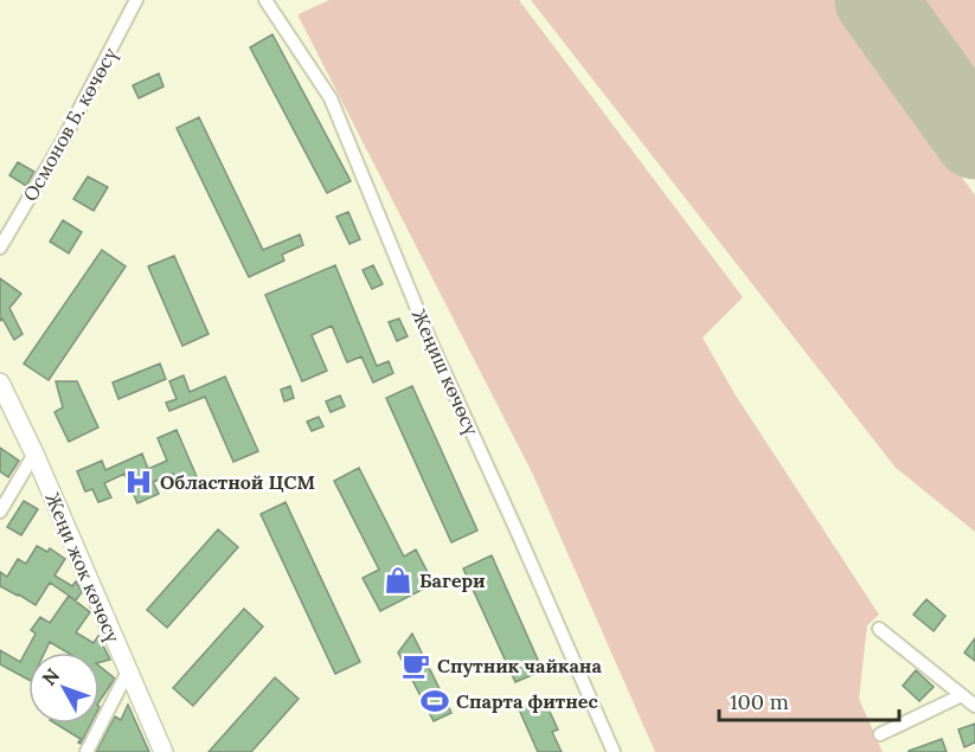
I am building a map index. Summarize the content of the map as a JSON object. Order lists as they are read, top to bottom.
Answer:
{
  "streets": {
    "main road": ["Жеңи жок көчөсү"],
    "street": ["Осмонов Б. көчөсү", "Жеңиш көчөсү"]
  },
  "places": {
    "hospital": ["Областной ЦСМ"],
    "shop": ["Багери"],
    "cafe": ["Спутник чайкана"],
    "sports": ["Спарта фитнес"]
  },
  "scale_bar": "100 m",
  "north": "top left"
}
